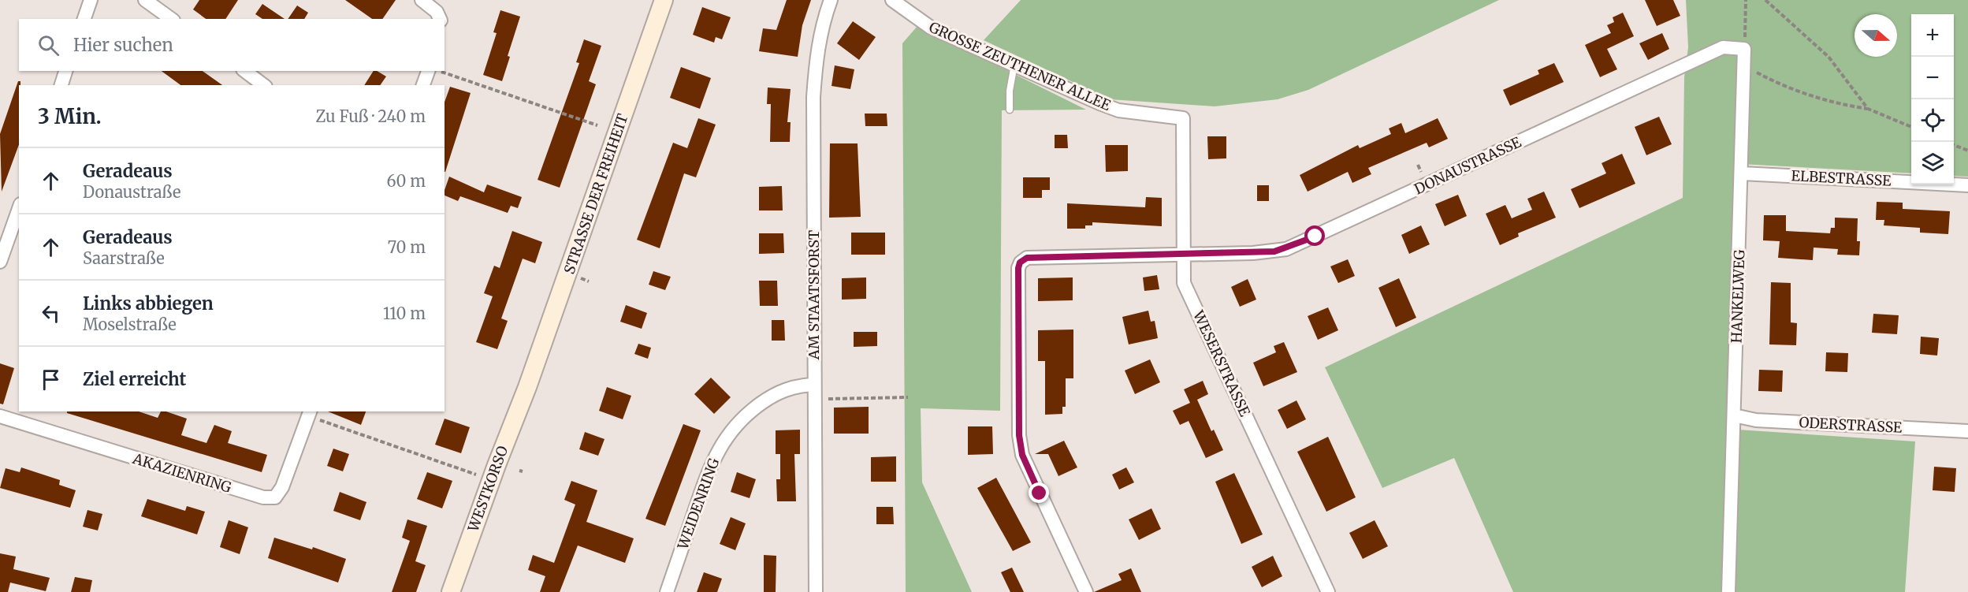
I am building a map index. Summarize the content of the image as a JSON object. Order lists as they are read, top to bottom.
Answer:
{
  "streets": {
    "street": [
      "GROSSE ZEUTHENER ALLEE",
      "DONAUSTRASSE",
      "ELBESTRASSE",
      "STRASSE DER FREIHEIT",
      "AM STAATSFORST",
      "HANKELWEG",
      "WESERSTRASSE",
      "ODERSTRASSE",
      "AKAZIENRING",
      "WESTKORSO",
      "WEIDENRING"
    ]
  },
  "crossings": [
    ["GROSSE ZEUTHENER ALLEE", "WESERSTRASSE"],
    ["DONAUSTRASSE", "HANKELWEG"],
    ["DONAUSTRASSE", "WESERSTRASSE"],
    ["ELBESTRASSE", "HANKELWEG"],
    ["STRASSE DER FREIHEIT", "WESTKORSO"],
    ["AM STAATSFORST", "WEIDENRING"],
    ["HANKELWEG", "ODERSTRASSE"]
  ],
  "north": "right",
  "page": {
    "map_buttons": ["+", "−"],
    "search": "Hier suchen",
    "heading": ["3 Min.", "Zu Fuß · 240 m"],
    "list": [
      ["Geradeaus", "Donaustraße", "60 m"],
      ["Geradeaus", "Saarstraße", "70 m"],
      ["Links abbiegen", "Moselstraße", "110 m"],
      "Ziel erreicht"
    ]
  }
}
